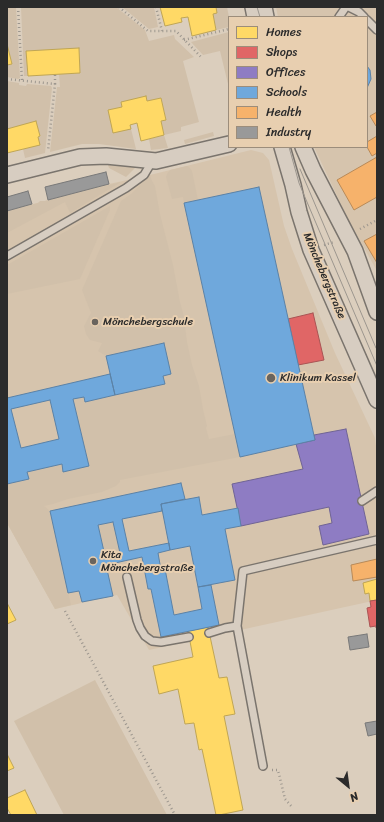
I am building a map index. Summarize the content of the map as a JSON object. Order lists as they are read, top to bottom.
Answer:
{
  "streets": {
    "street": ["Mönchebergstraße"]
  },
  "places": ["Mönchebergschule", "Klinikum Kassel", "Kita Mönchebergstraße"],
  "legend": [
    "Homes",
    "Shops",
    "Offices",
    "Schools",
    "Health",
    "Industry"
  ],
  "north": "bottom right"
}
